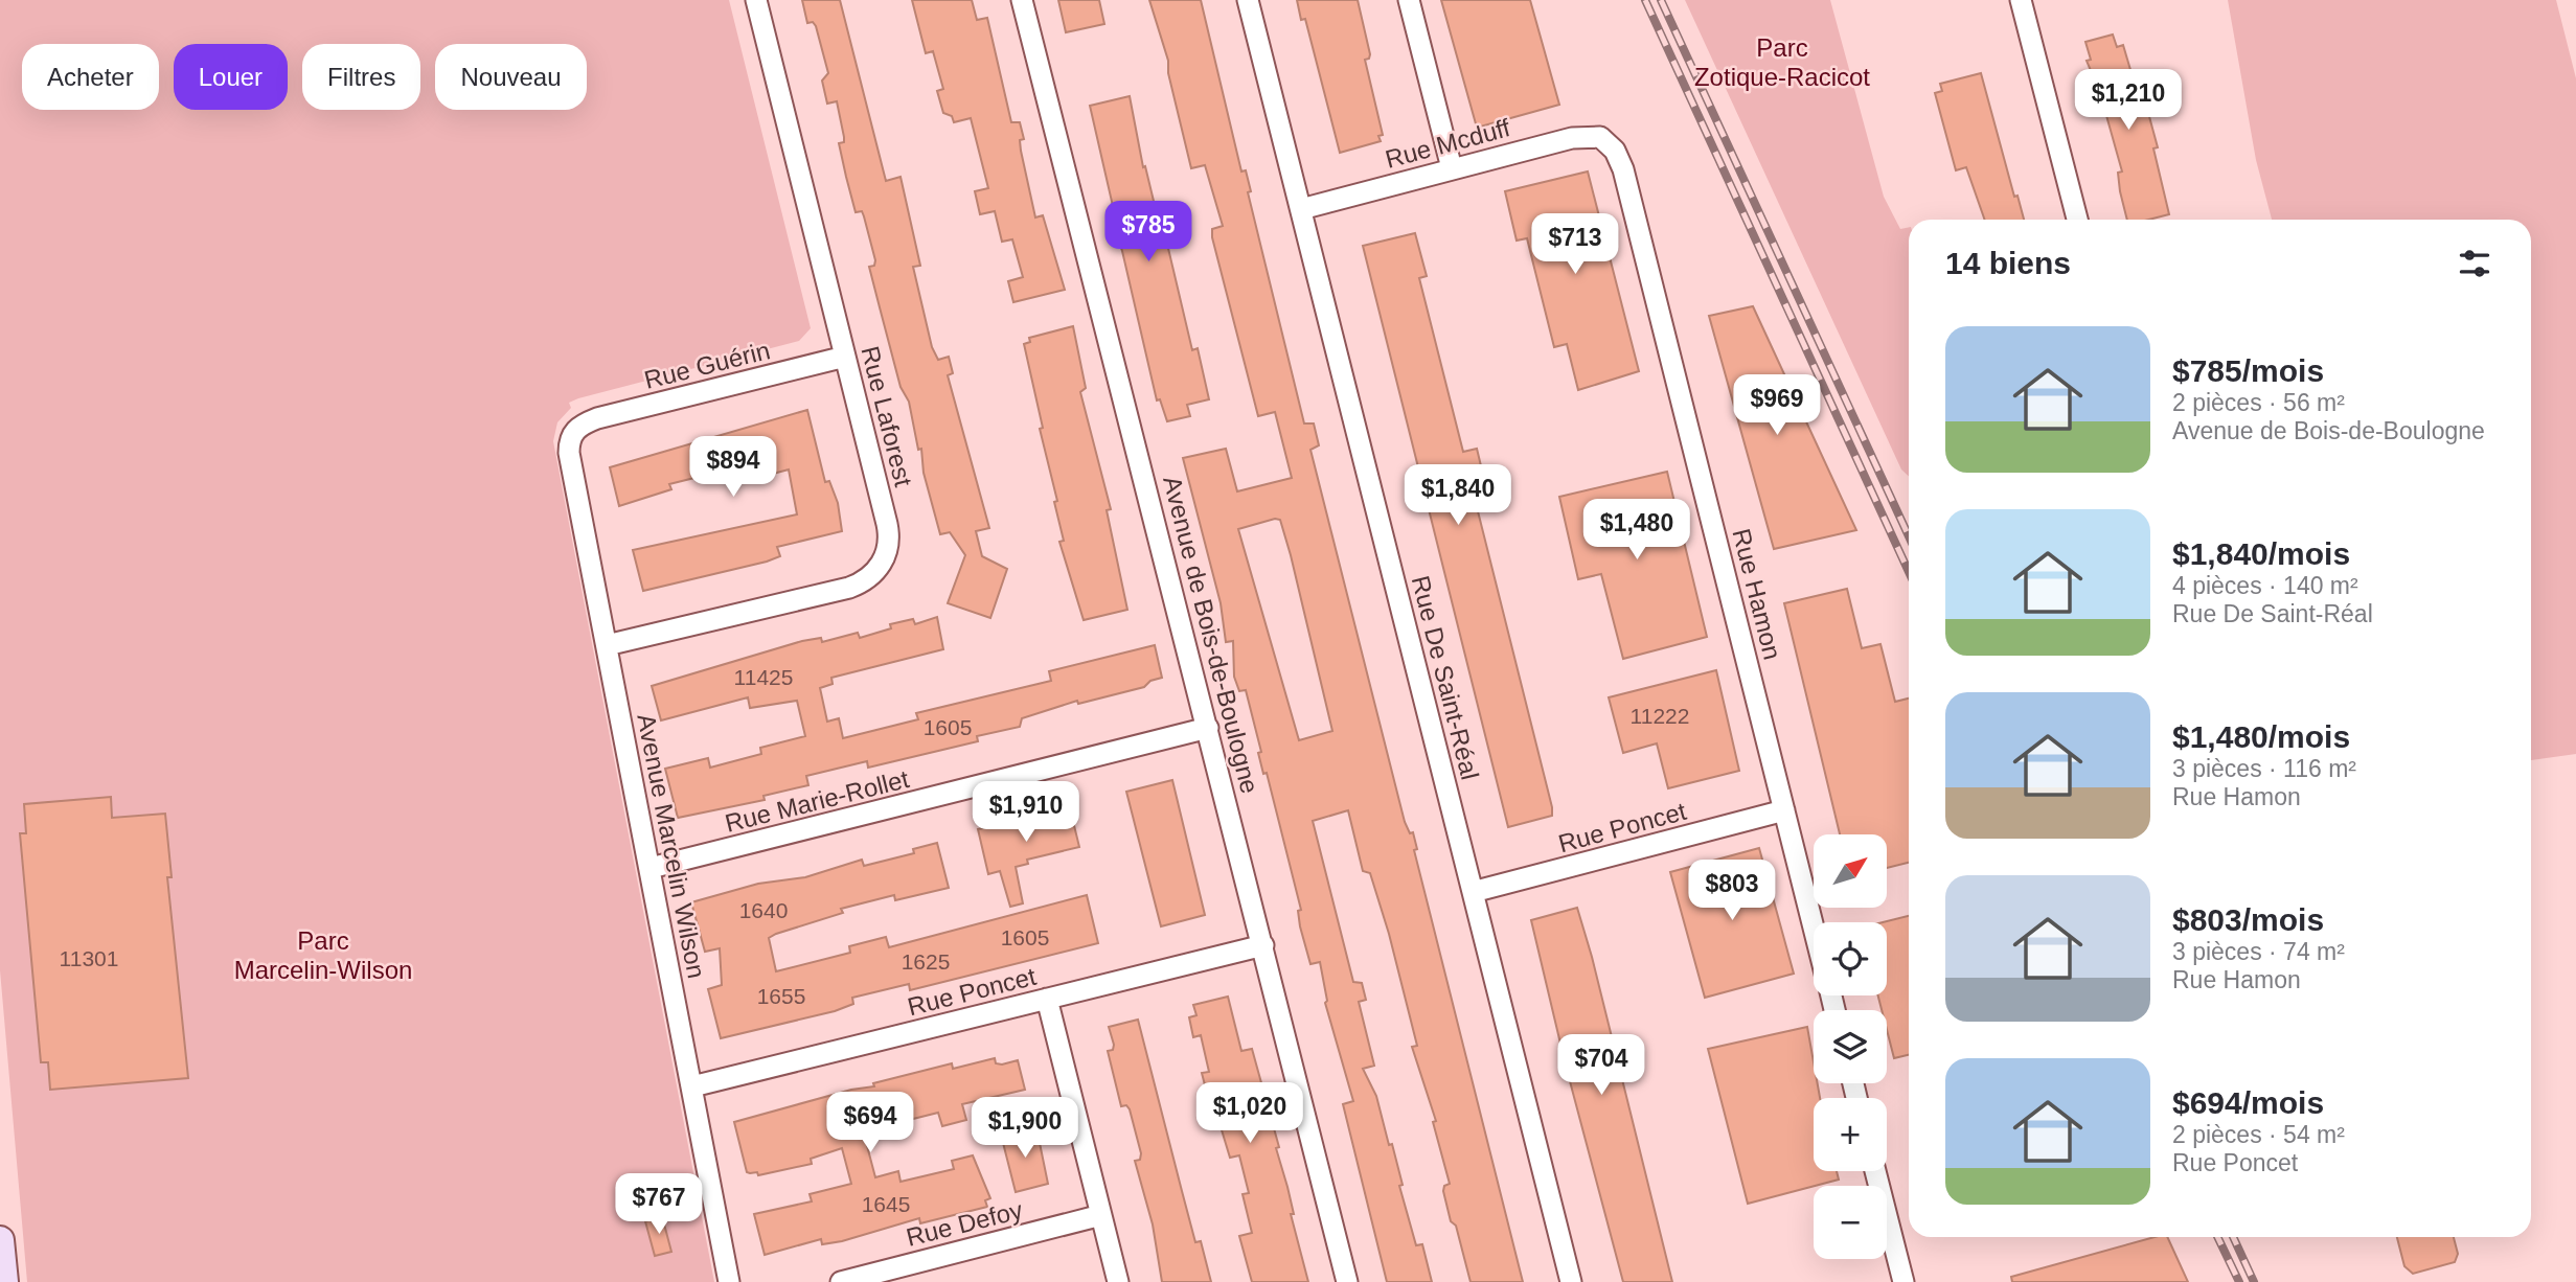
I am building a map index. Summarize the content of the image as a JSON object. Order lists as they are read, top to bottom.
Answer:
{
  "streets": {
    "street": [
      "Rue Mcduff",
      "Rue Guérin",
      "Rue Laforest",
      "Rue Hamon",
      "Avenue de Bois-de-Boulogne",
      "Rue De Saint-Réal",
      "Rue Marie-Rollet",
      "Rue Poncet",
      "Avenue Marcelin Wilson",
      "Rue Defoy"
    ]
  },
  "crossings": [
    ["Rue Mcduff", "Rue Hamon"],
    ["Rue Mcduff", "Rue De Saint-Réal"],
    ["Rue Guérin", "Rue Laforest"],
    ["Rue Guérin", "Avenue Marcelin Wilson"],
    ["Rue Laforest", "Avenue Marcelin Wilson"],
    ["Rue Hamon", "Rue Poncet"],
    ["Avenue de Bois-de-Boulogne", "Rue Marie-Rollet"],
    ["Avenue de Bois-de-Boulogne", "Rue Poncet"],
    ["Rue De Saint-Réal", "Rue Poncet"],
    ["Rue Marie-Rollet", "Avenue Marcelin Wilson"],
    ["Rue Poncet", "Avenue Marcelin Wilson"]
  ],
  "parks": ["Parc Zotique-Racicot", "Parc Marcelin-Wilson"],
  "house_numbers": [
    "11425",
    "11222",
    "1605",
    "1640",
    "1605",
    "11301",
    "1625",
    "1655",
    "1645"
  ],
  "north": "top right",
  "page": {
    "chip": [
      "Acheter",
      "Louer",
      "Filtres",
      "Nouveau"
    ],
    "price": [
      "$1,210",
      "$785",
      "$713",
      "$969",
      "$894",
      "$1,840",
      "$1,480",
      "$1,910",
      "$803",
      "$704",
      "$1,020",
      "$694",
      "$1,900",
      "$767"
    ],
    "heading": "14 biens",
    "list": [
      {
        "name": "$785/mois",
        "note": "2 pièces · 56 m² · Avenue de Bois-de-Boulogne"
      },
      {
        "name": "$1,840/mois",
        "note": "4 pièces · 140 m² · Rue De Saint-Réal"
      },
      {
        "name": "$1,480/mois",
        "note": "3 pièces · 116 m² · Rue Hamon"
      },
      {
        "name": "$803/mois",
        "note": "3 pièces · 74 m² · Rue Hamon"
      },
      {
        "name": "$694/mois",
        "note": "2 pièces · 54 m² · Rue Poncet"
      }
    ],
    "map_buttons": ["+", "−"]
  }
}
